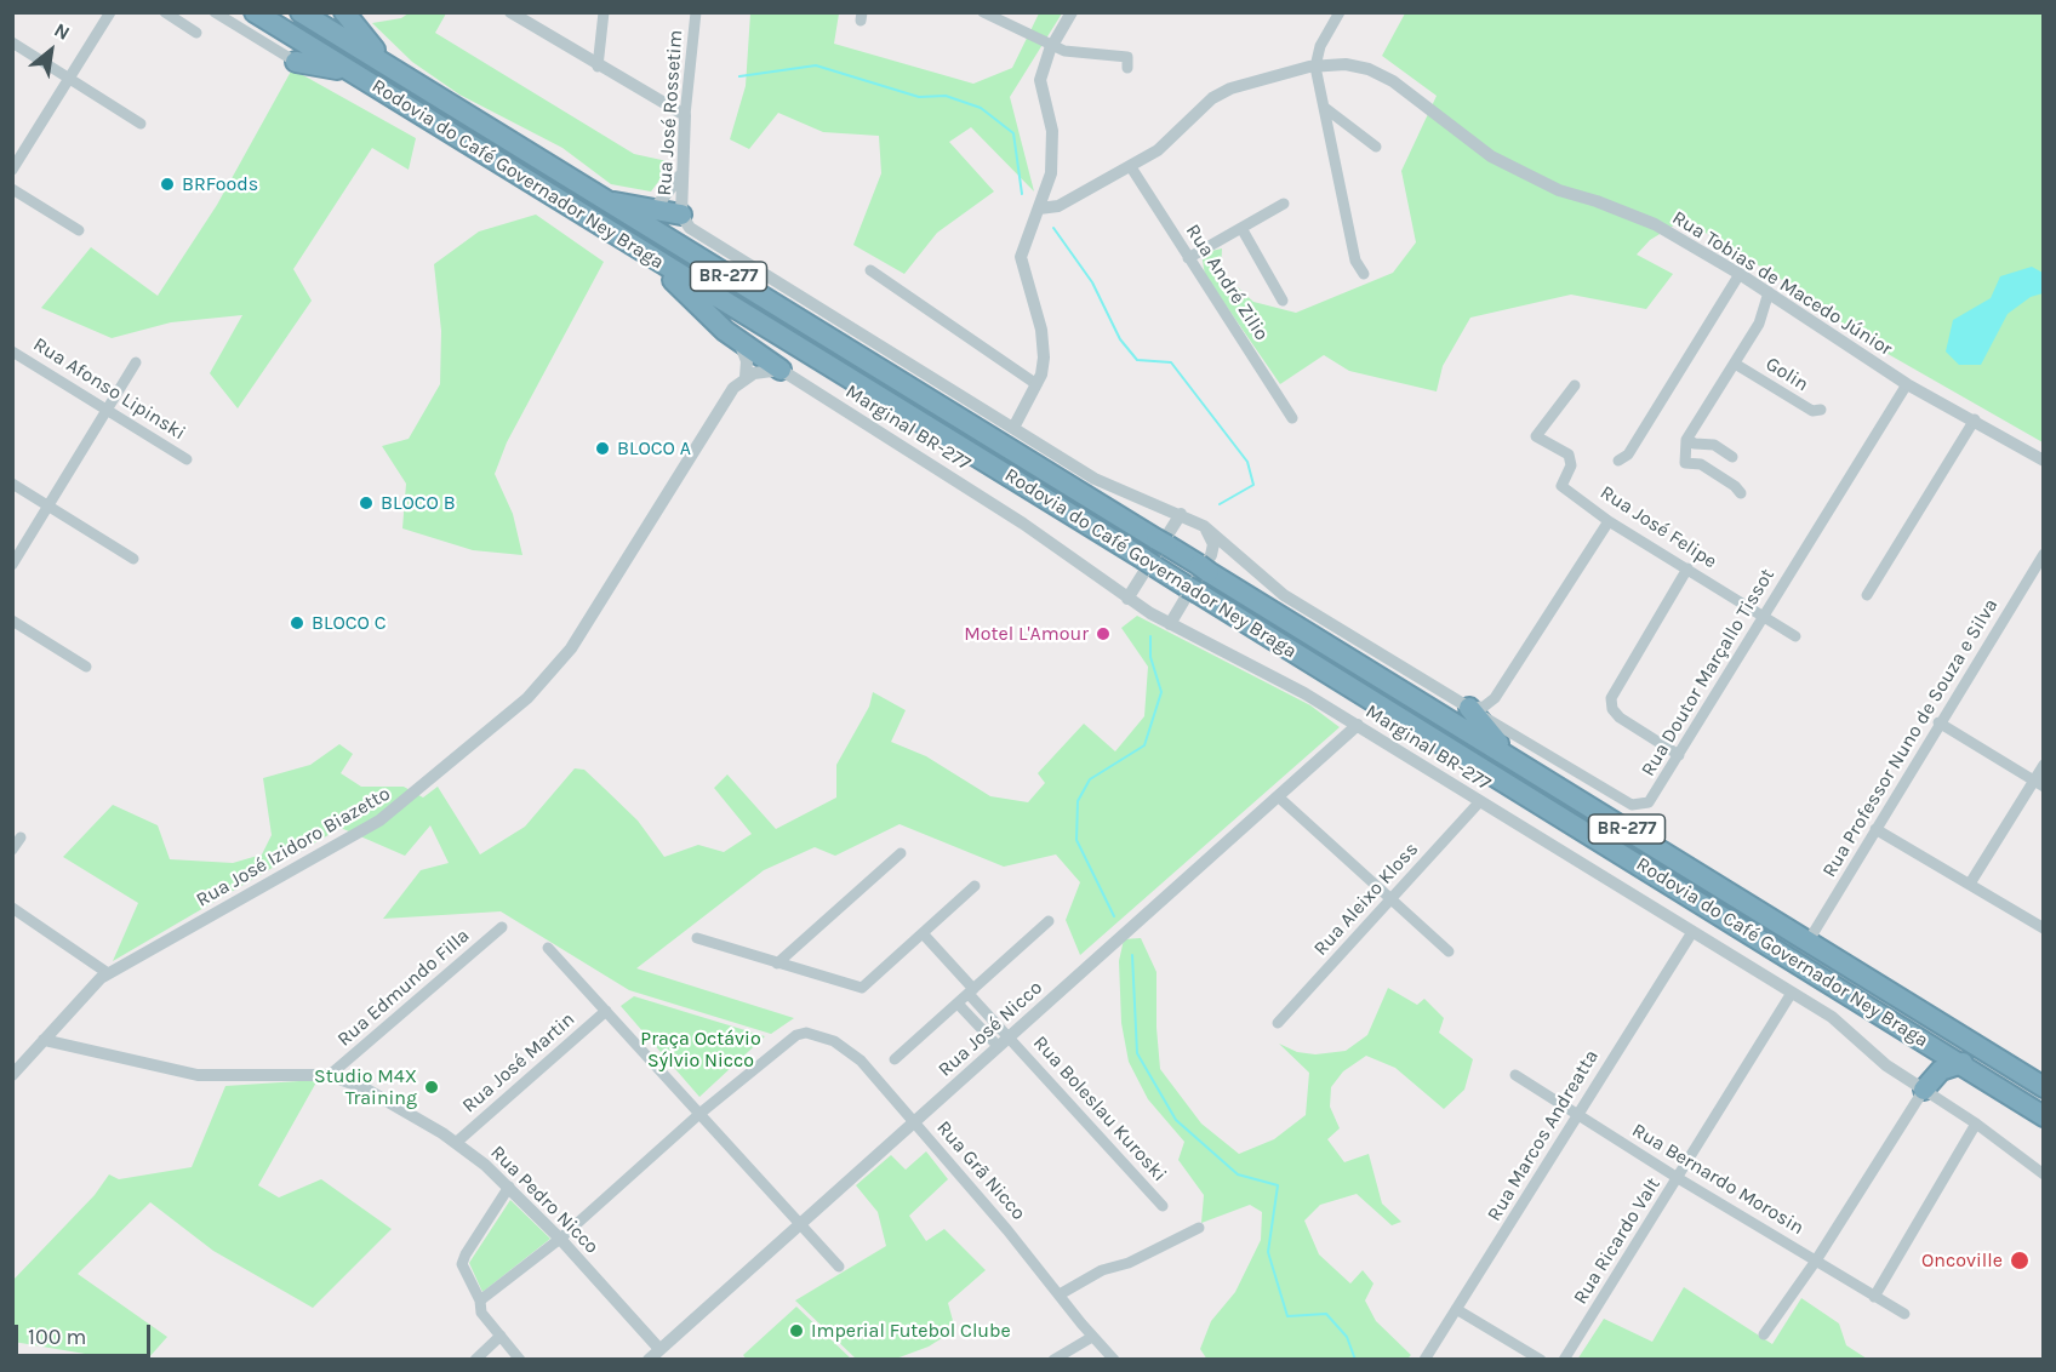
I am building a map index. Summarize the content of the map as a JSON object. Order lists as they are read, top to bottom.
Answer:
{
  "streets": {
    "highway": ["Rodovia do Café Governador Ney Braga", "BR-277"],
    "street": [
      "Rua José Rossetim",
      "Rua André Zilio",
      "Rua Tobias de Macedo Júnior",
      "Golin",
      "Rua Afonso Lipinski",
      "Marginal BR-277",
      "Rua José Felipe",
      "Rua Doutor Marçallo Tissot",
      "Rua Professor Nuno de Souza e Silva",
      "Rua José Izidoro Biazetto",
      "Rua Aleixo Kloss",
      "Rua Edmundo Filla",
      "Rua José Nicco",
      "Rua José Martin",
      "Rua Boleslau Kuroski",
      "Rua Marcos Andreatta",
      "Rua Grã Nicco",
      "Rua Bernardo Morosin",
      "Rua Pedro Nicco",
      "Rua Ricardo Valt"
    ]
  },
  "crossings": [
    ["Rodovia do Café Governador Ney Braga", "Rua Professor Nuno de Souza e Silva"],
    ["Rua André Zilio", "Rua Tobias de Macedo Júnior"],
    ["Rua Tobias de Macedo Júnior", "Rua Doutor Marçallo Tissot"],
    ["Marginal BR-277", "Rua Aleixo Kloss"],
    ["Marginal BR-277", "Rua José Nicco"],
    ["Marginal BR-277", "Rua Marcos Andreatta"],
    ["Marginal BR-277", "Rua Ricardo Valt"],
    ["Rua José Felipe", "Rua Doutor Marçallo Tissot"],
    ["Rua José Izidoro Biazetto", "Rua Pedro Nicco"],
    ["Rua Edmundo Filla", "Rua Pedro Nicco"],
    ["Rua José Nicco", "Rua Boleslau Kuroski"],
    ["Rua José Nicco", "Rua Grã Nicco"],
    ["Rua José Nicco", "Rua Pedro Nicco"],
    ["Rua José Martin", "Rua Pedro Nicco"],
    ["Rua Marcos Andreatta", "Rua Bernardo Morosin"],
    ["Rua Bernardo Morosin", "Rua Ricardo Valt"]
  ],
  "parks": ["Praça Octávio Sýlvio Nicco"],
  "places": [
    "BRFoods",
    "BLOCO A",
    "BLOCO B",
    "BLOCO C",
    "Motel L'Amour",
    "Studio M4X Training",
    "Oncoville",
    "Imperial Futebol Clube"
  ],
  "scale_bar": "100 m",
  "north": "top right"
}
